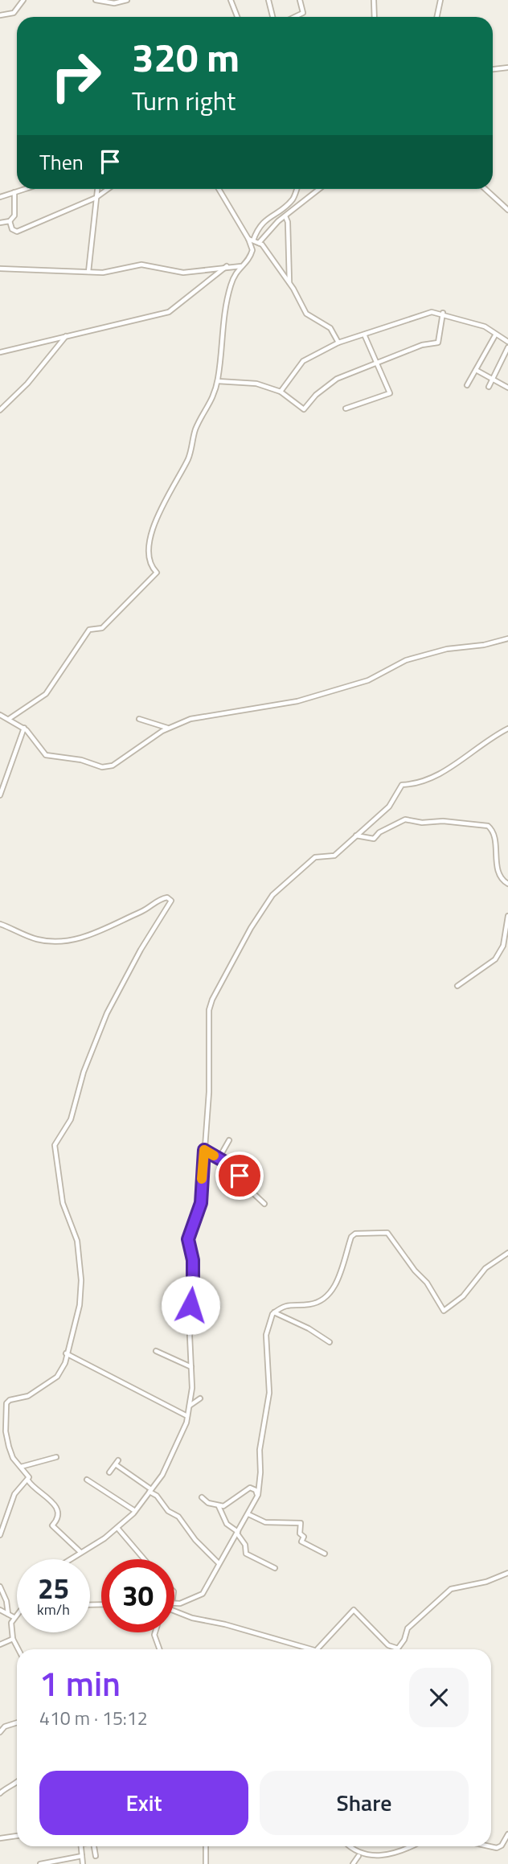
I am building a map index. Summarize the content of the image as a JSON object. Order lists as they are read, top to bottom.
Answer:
{
  "page": {
    "turn": ["320 m", "Turn right"],
    "then": "Then",
    "speed": "25 km/h",
    "limit": "30",
    "heading": ["1 min", "410 m · 15:12"],
    "buttons": ["Exit", "Share"]
  }
}
